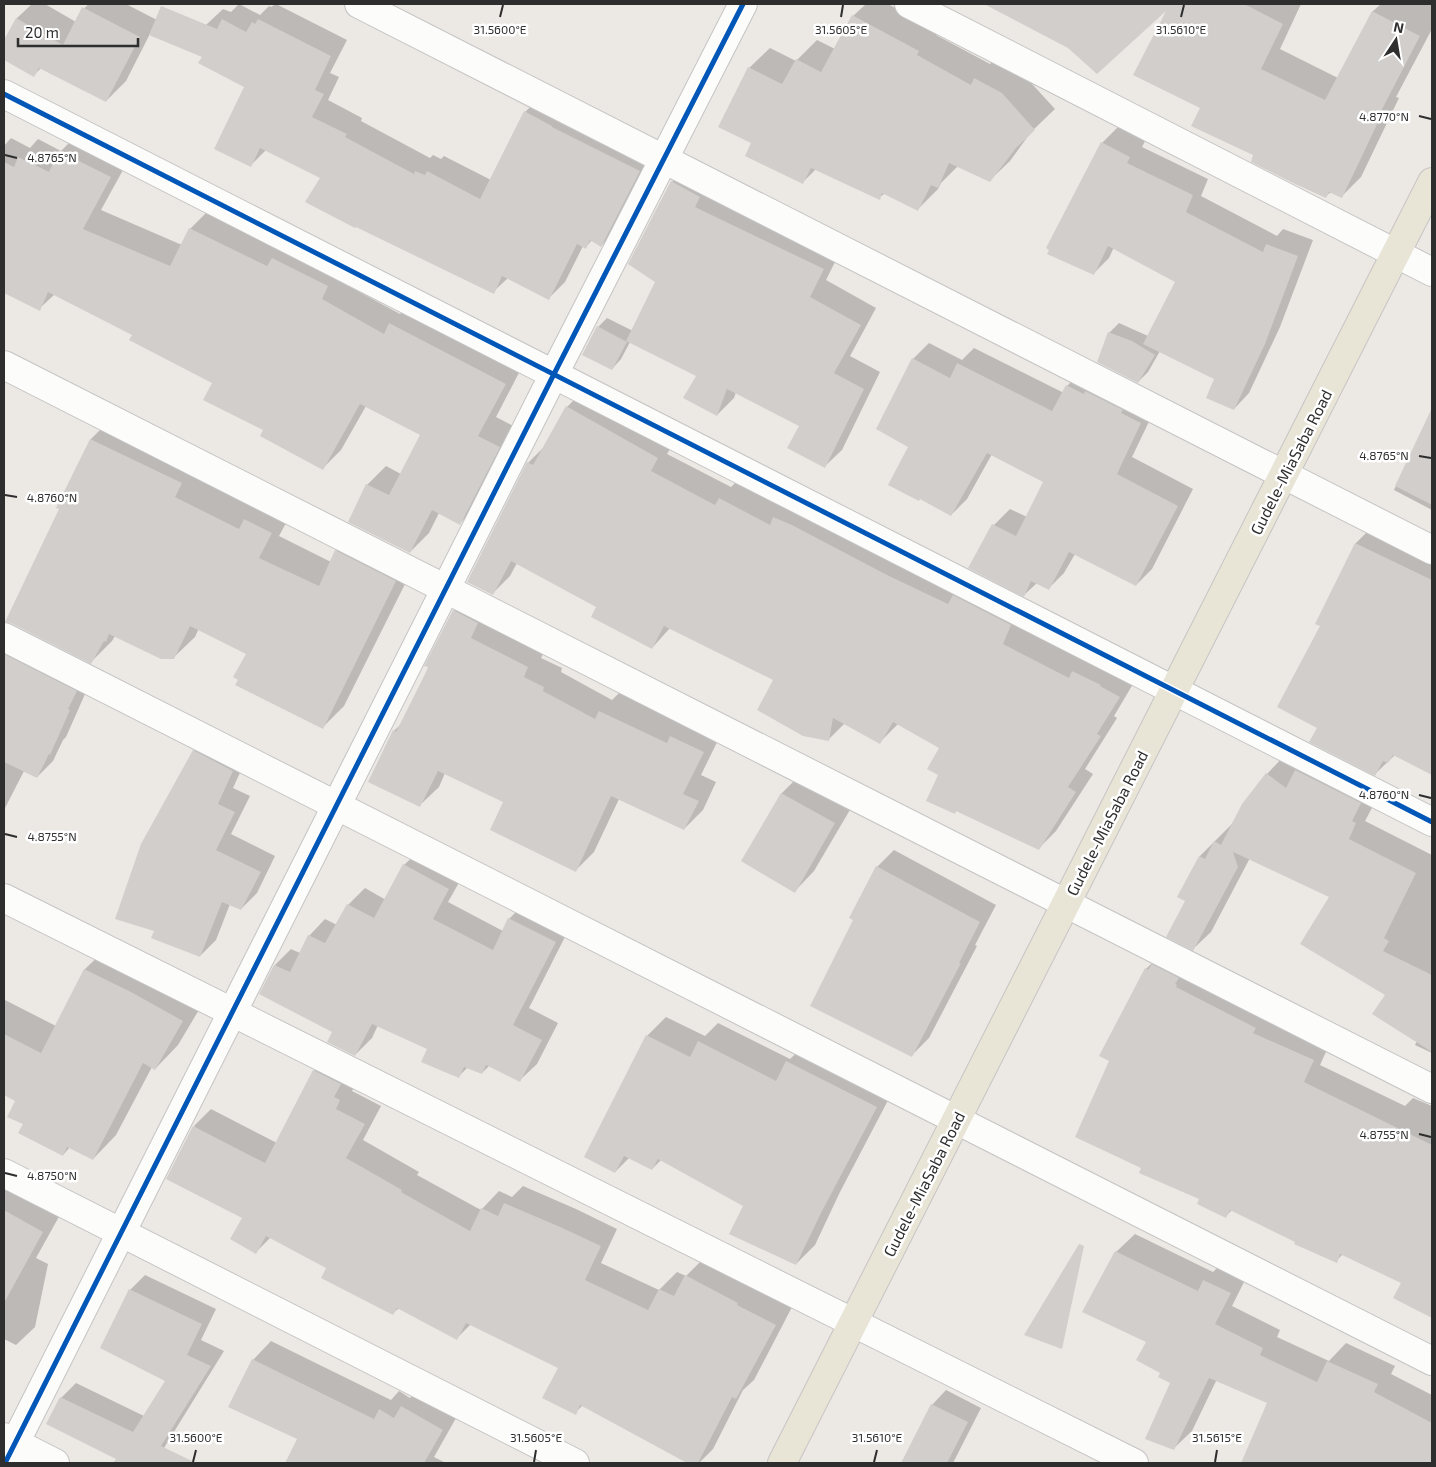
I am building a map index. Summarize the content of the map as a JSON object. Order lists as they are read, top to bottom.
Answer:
{
  "streets": {
    "main road": ["Gudele-MiaSaba Road"]
  },
  "scale_bar": "20 m",
  "north": "top",
  "coordinates": [
    "31.5600°E",
    "31.5605°E",
    "31.5610°E",
    "4.8770°N",
    "4.8765°N",
    "4.8760°N",
    "4.8755°N",
    "4.8750°N",
    "31.5615°E"
  ]
}
